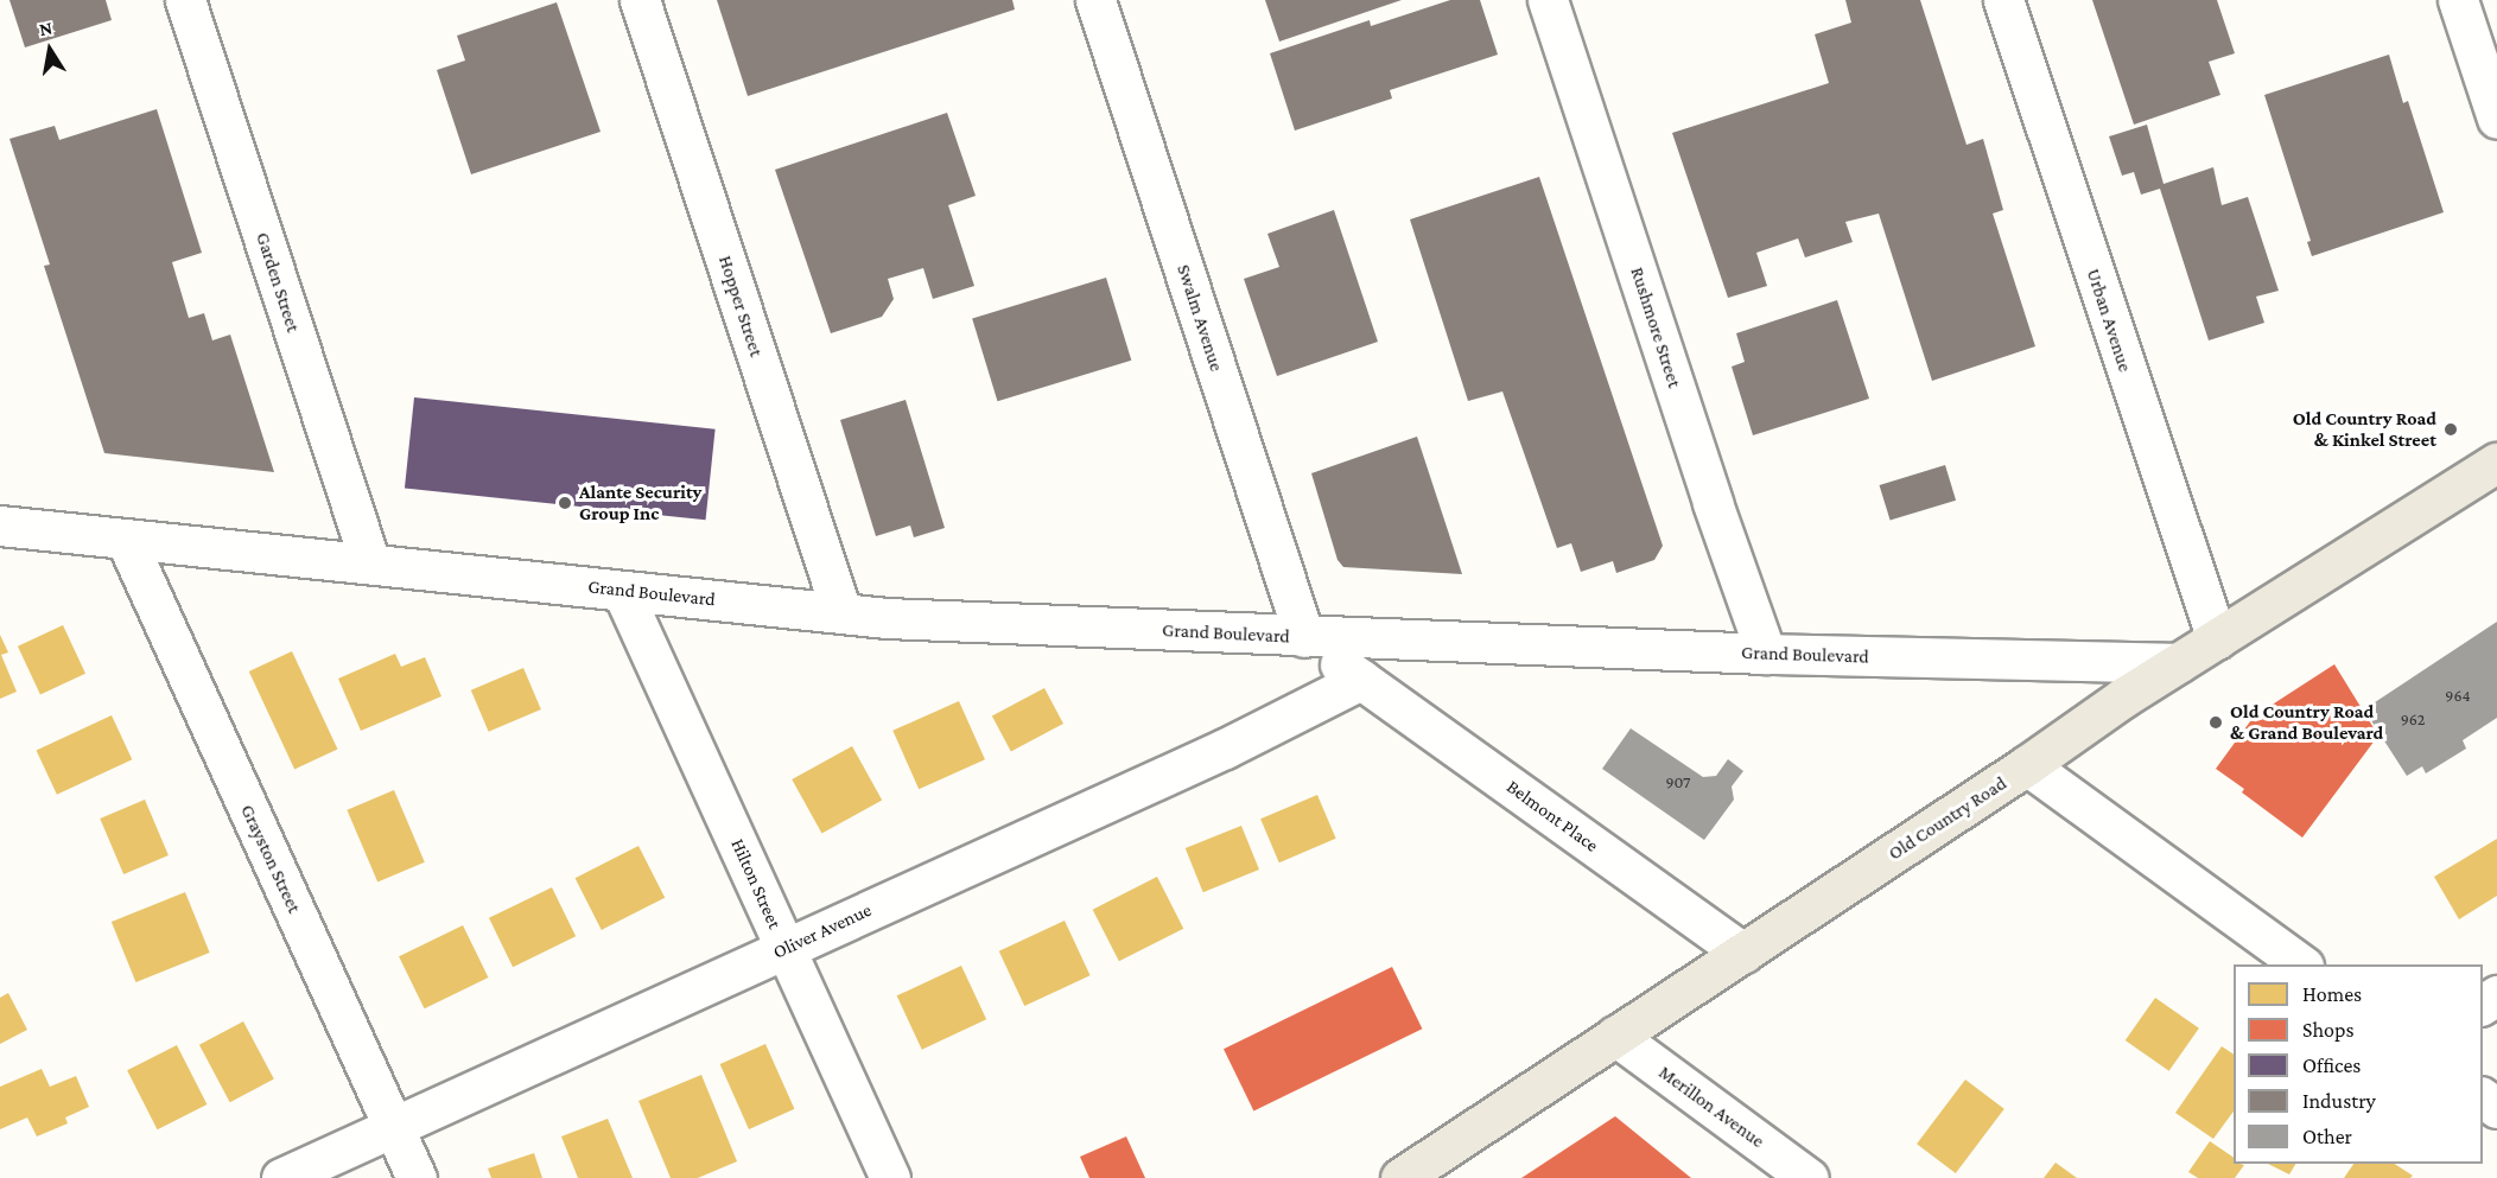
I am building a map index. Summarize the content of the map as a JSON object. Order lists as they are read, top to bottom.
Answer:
{
  "streets": {
    "main road": ["Old Country Road"],
    "street": [
      "Garden Street",
      "Hopper Street",
      "Swalm Avenue",
      "Urban Avenue",
      "Rushmore Street",
      "Grand Boulevard",
      "Belmont Place",
      "Grayston Street",
      "Hilton Street",
      "Oliver Avenue",
      "Merillon Avenue"
    ]
  },
  "crossings": [
    ["Garden Street", "Grand Boulevard"],
    ["Hopper Street", "Grand Boulevard"],
    ["Swalm Avenue", "Grand Boulevard"],
    ["Urban Avenue", "Old Country Road"],
    ["Rushmore Street", "Grand Boulevard"],
    ["Grand Boulevard", "Belmont Place"],
    ["Grand Boulevard", "Old Country Road"],
    ["Grand Boulevard", "Grayston Street"],
    ["Grand Boulevard", "Hilton Street"],
    ["Grand Boulevard", "Oliver Avenue"],
    ["Belmont Place", "Old Country Road"],
    ["Belmont Place", "Oliver Avenue"],
    ["Old Country Road", "Merillon Avenue"],
    ["Grayston Street", "Oliver Avenue"],
    ["Hilton Street", "Oliver Avenue"]
  ],
  "places": ["Old Country Road & Kinkel Street", "Alante Security Group Inc", "Old Country Road & Grand Boulevard"],
  "house_numbers": ["964", "962", "907"],
  "legend": [
    "Homes",
    "Shops",
    "Offices",
    "Industry",
    "Other"
  ],
  "north": "top"
}
